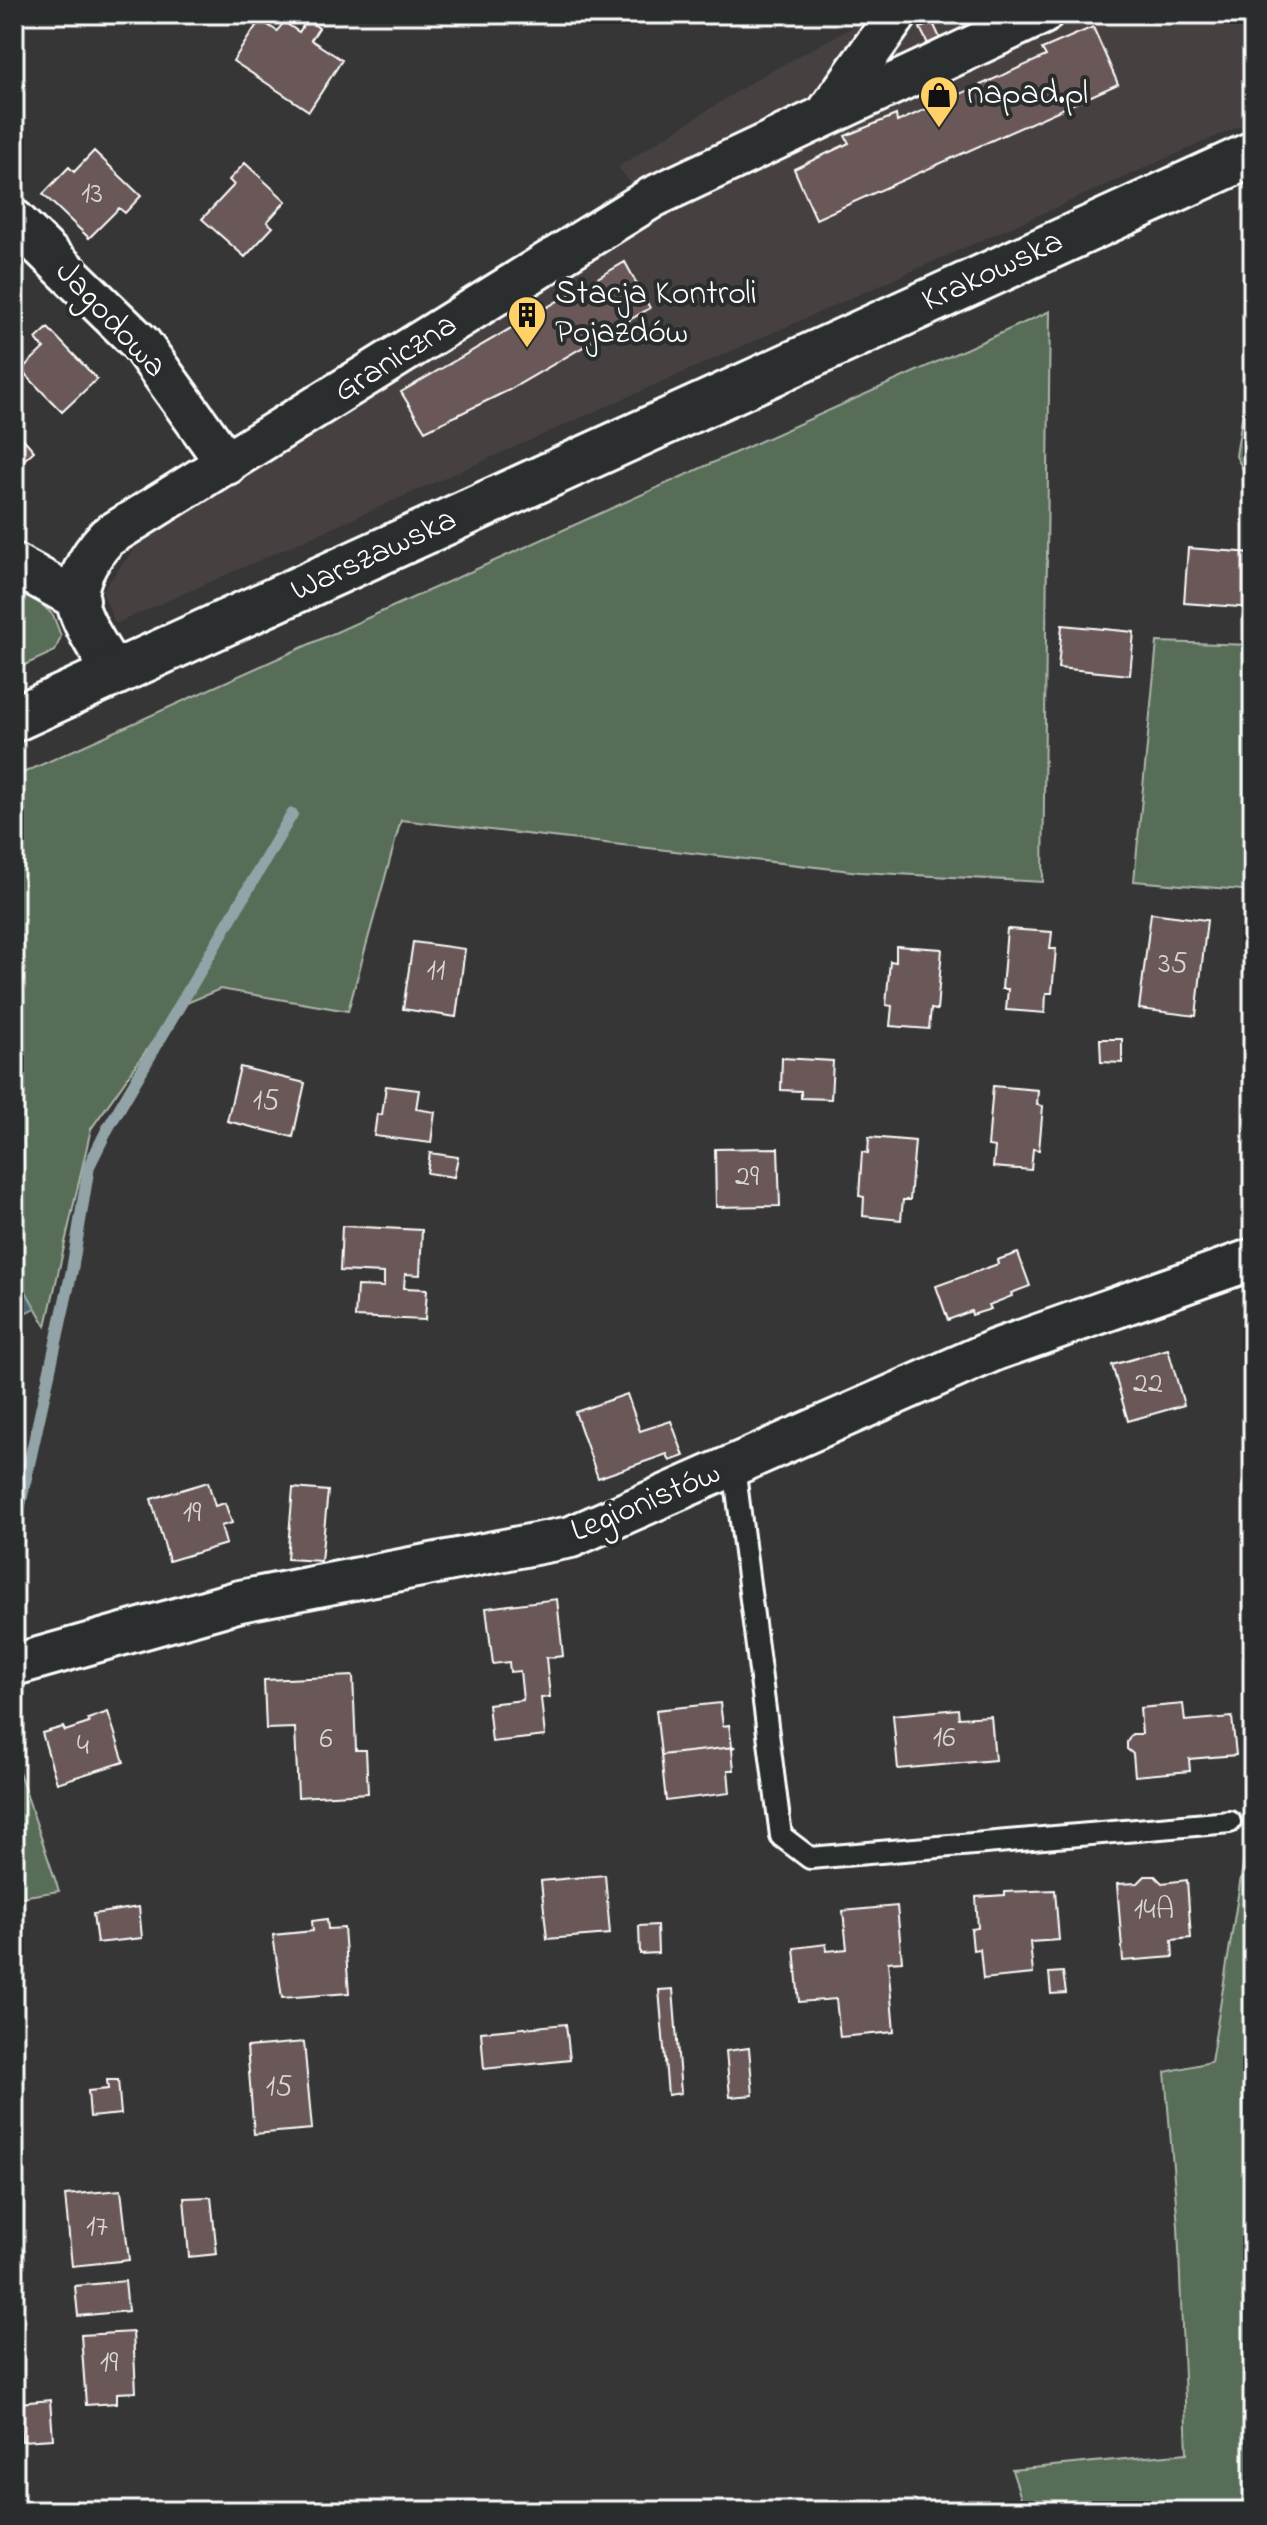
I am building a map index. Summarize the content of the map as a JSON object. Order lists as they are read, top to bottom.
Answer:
{
  "streets": {
    "main road": ["Krakowska", "Warszawska"],
    "street": ["Jagodowa", "Graniczna", "Legionistów"]
  },
  "crossings": [
    ["Krakowska", "Warszawska"],
    ["Jagodowa", "Graniczna"]
  ],
  "places": {
    "shop": ["napad.pl"],
    "building": ["Stacja Kontroli Pojazdów"]
  },
  "house_numbers": [
    "13",
    "35",
    "11",
    "15",
    "29",
    "22",
    "19",
    "16",
    "6",
    "4",
    "14A",
    "15",
    "17",
    "19"
  ]
}
